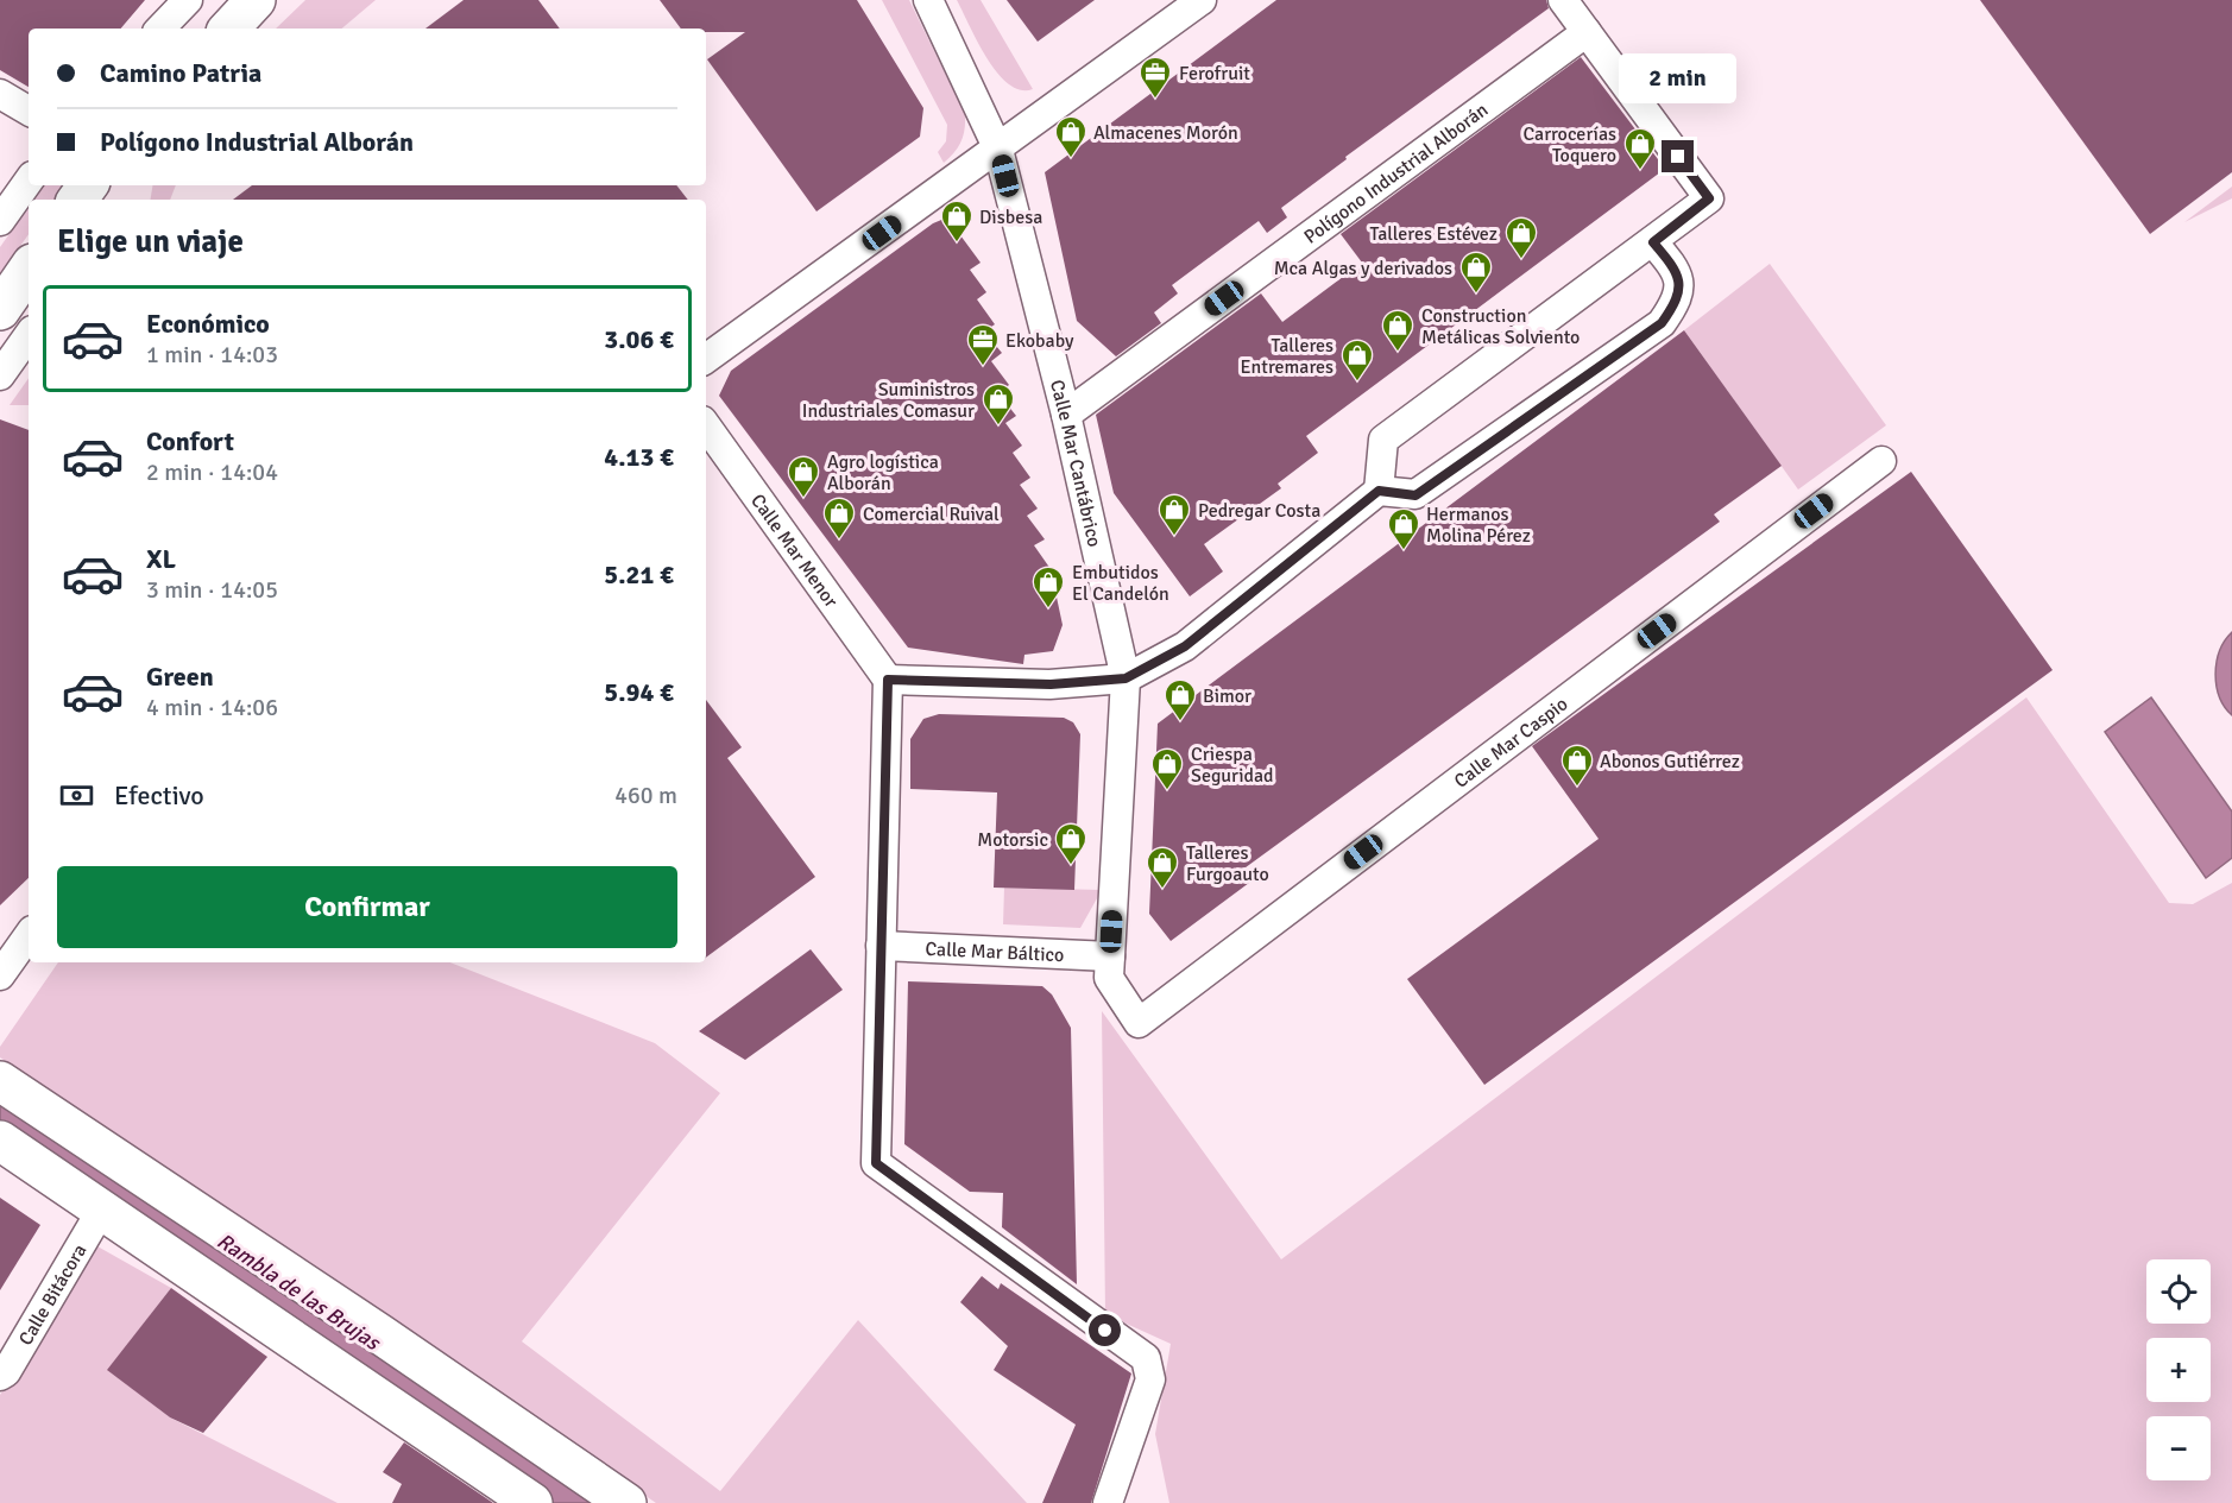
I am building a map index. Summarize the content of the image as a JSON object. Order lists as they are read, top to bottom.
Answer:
{
  "streets": {
    "street": [
      "Polígono Industrial Alborán",
      "Calle Mar Cantábrico",
      "Calle Mar Menor",
      "Calle Mar Caspio",
      "Calle Mar Báltico",
      "Calle Bitácora"
    ]
  },
  "crossings": [
    ["Polígono Industrial Alborán", "Calle Mar Cantábrico"],
    ["Calle Mar Cantábrico", "Calle Mar Caspio"],
    ["Calle Mar Cantábrico", "Calle Mar Báltico"]
  ],
  "water": ["Rambla de las Brujas"],
  "places": {
    "office": ["Ferofruit", "Ekobaby"],
    "shop": [
      "Almacenes Morón",
      "Carrocerías Toquero",
      "Disbesa",
      "Talleres Estévez",
      "Mca Algas y derivados",
      "Construction Metálicas Solviento",
      "Talleres Entremares",
      "Suministros Industriales Comasur",
      "Agro logística Alborán",
      "Pedregar Costa",
      "Comercial Ruival",
      "Hermanos Molina Pérez",
      "Embutidos El Candelón",
      "Bimor",
      "Abonos Gutiérrez",
      "Criespa Seguridad",
      "Motorsic",
      "Talleres Furgoauto"
    ]
  },
  "page": {
    "banner": ["Camino Patria", "Polígono Industrial Alborán"],
    "bubble": "2 min",
    "heading": "Elige un viaje",
    "list": [
      {
        "name": "Económico",
        "note": "1 min · 14:03",
        "value": "3.06 €"
      },
      {
        "name": "Confort",
        "note": "2 min · 14:04",
        "value": "4.13 €"
      },
      {
        "name": "XL",
        "note": "3 min · 14:05",
        "value": "5.21 €"
      },
      {
        "name": "Green",
        "note": "4 min · 14:06",
        "value": "5.94 €"
      }
    ],
    "pay": ["Efectivo", "460 m"],
    "buttons": "Confirmar",
    "map_buttons": ["+", "−"]
  }
}
